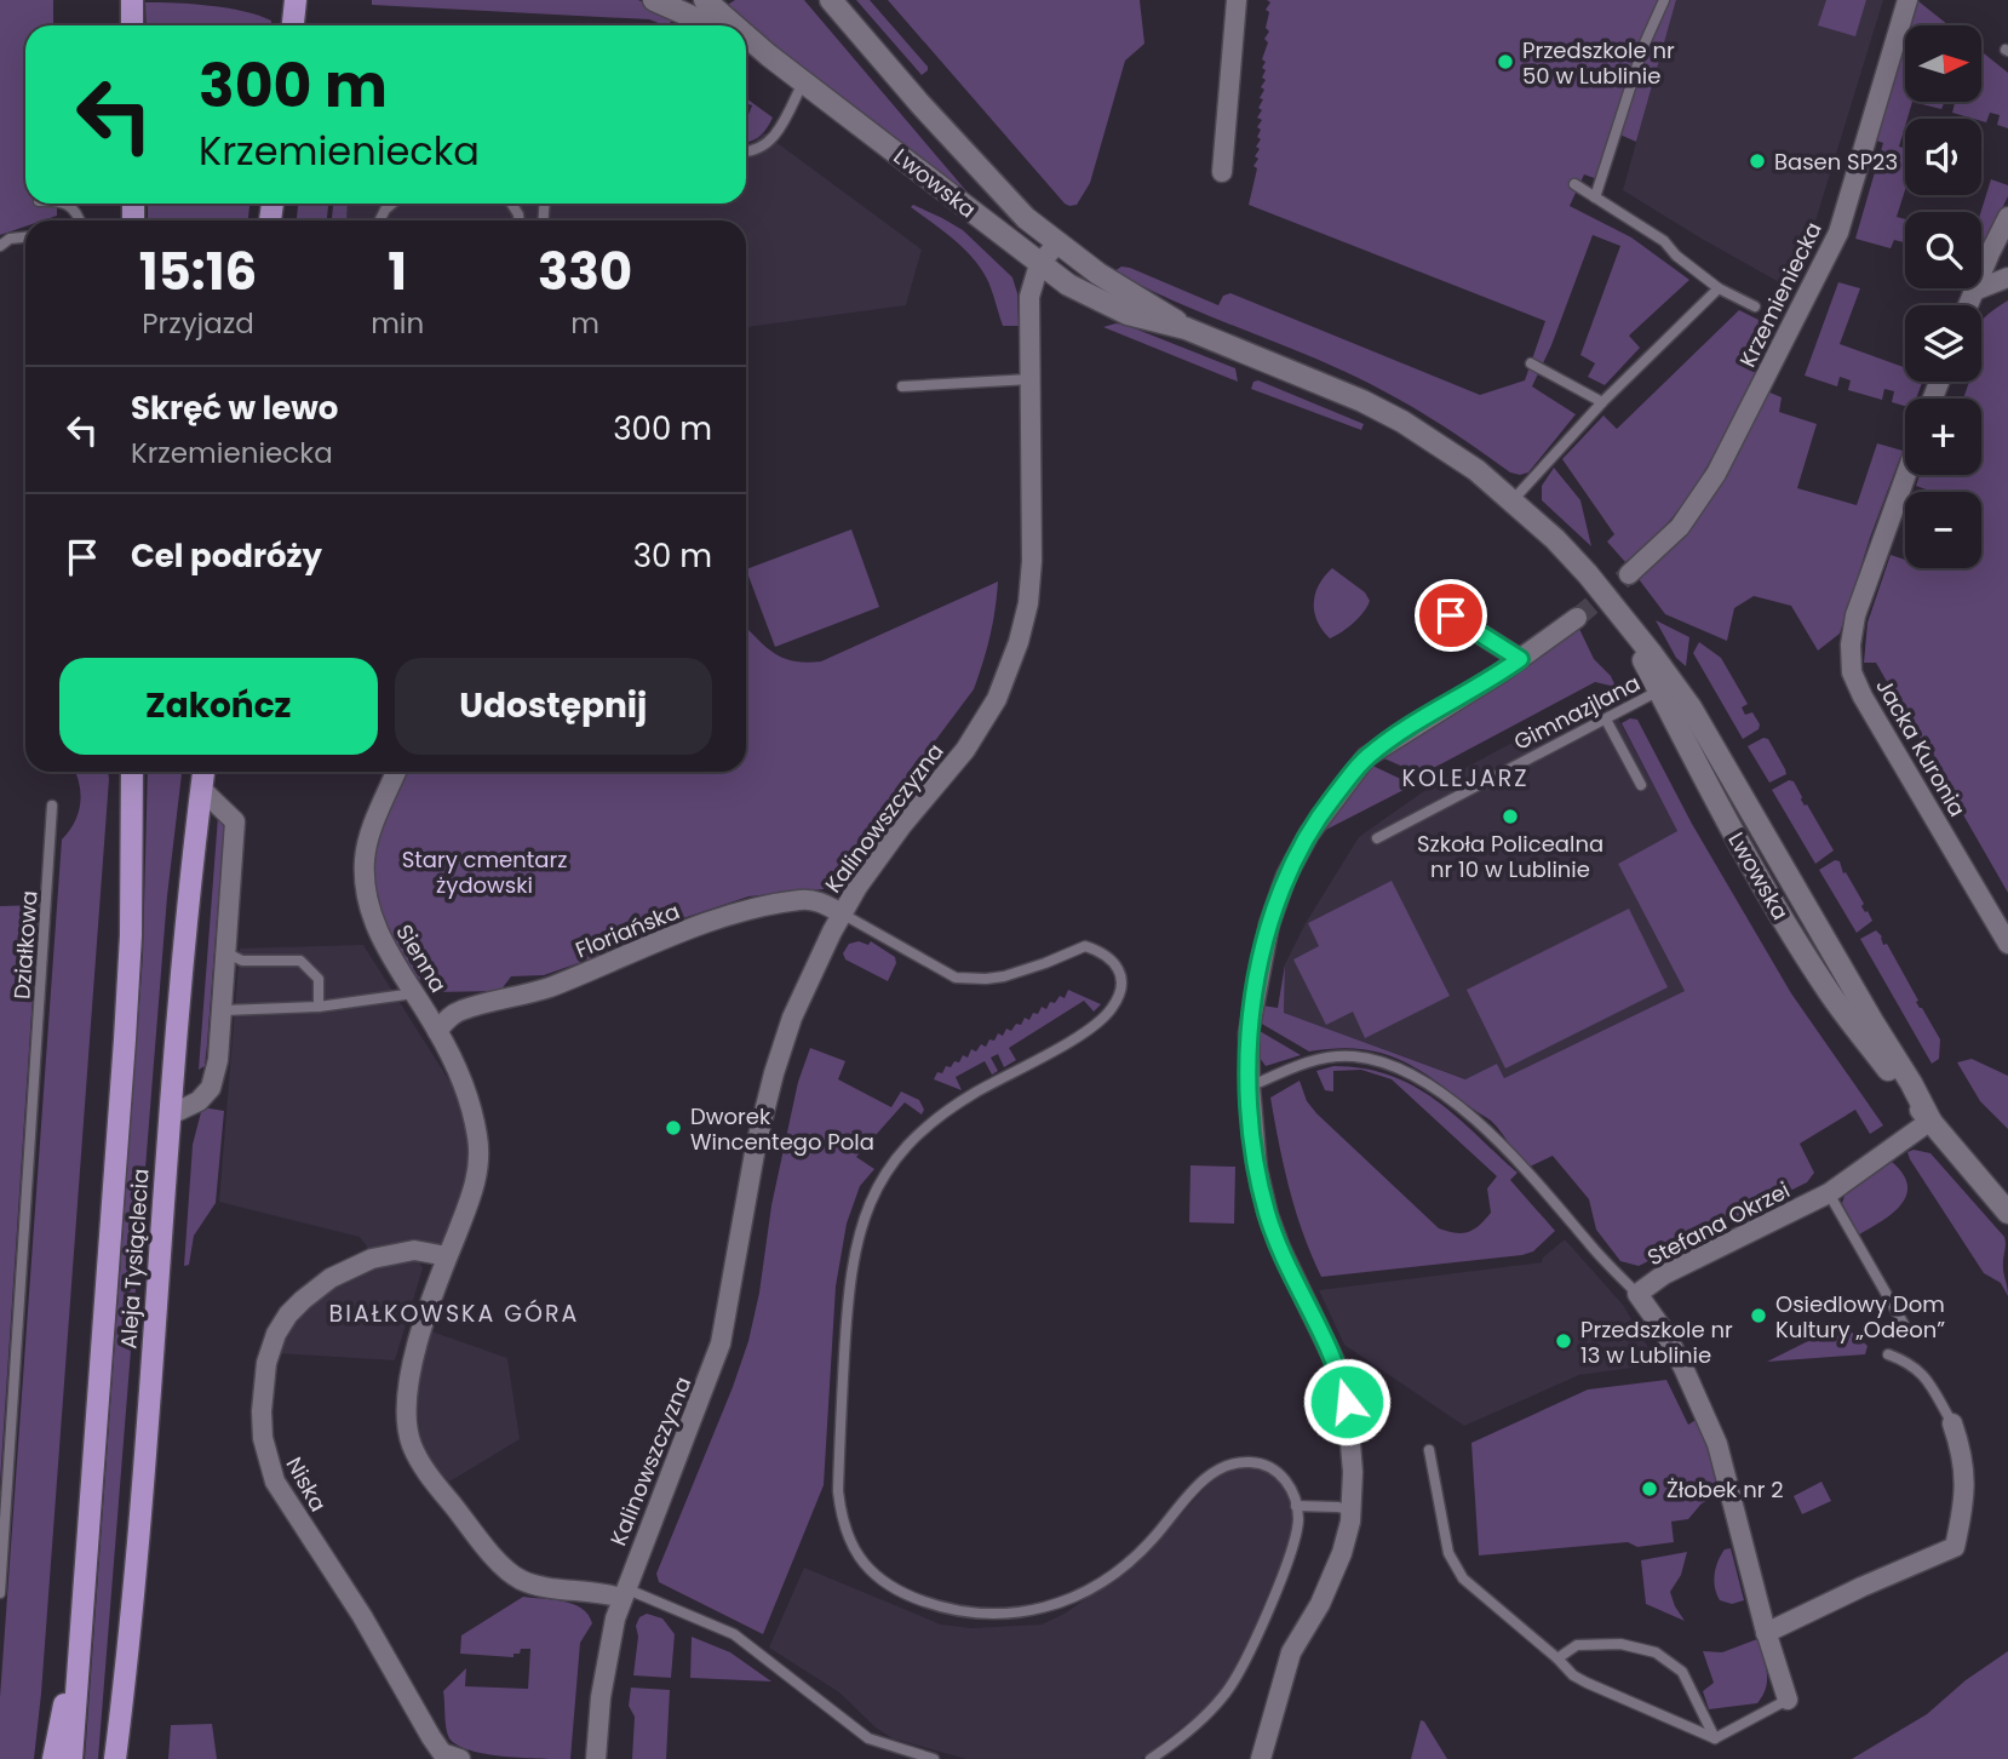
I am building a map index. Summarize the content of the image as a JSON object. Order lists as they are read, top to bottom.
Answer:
{
  "streets": {
    "main road": ["Aleja Tysiąclecia"],
    "street": [
      "Lwowska",
      "Krzemieniecka",
      "Jacka Kuronia",
      "Kalinowszczyzna",
      "Floriańska",
      "Sienna",
      "Stefana Okrzei",
      "Niska"
    ],
    "lane": ["Gimnazjlana", "Działkowa"]
  },
  "crossings": [
    ["Lwowska", "Gimnazjlana"],
    ["Lwowska", "Kalinowszczyzna"],
    ["Lwowska", "Stefana Okrzei"],
    ["Kalinowszczyzna", "Floriańska"],
    ["Floriańska", "Sienna"]
  ],
  "districts": ["KOLEJARZ", "BIAŁKOWSKA GÓRA"],
  "parks": ["Stary cmentarz żydowski"],
  "places": [
    "Przedszkole nr 50 w Lublinie",
    "Basen SP23",
    "Szkoła Policealna nr 10 w Lublinie",
    "Dworek Wincentego Pola",
    "Osiedlowy Dom Kultury „Odeon”",
    "Przedszkole nr 13 w Lublinie",
    "Żłobek nr 2"
  ],
  "north": "right",
  "page": {
    "map_buttons": ["+", "−"],
    "turn": ["300 m", "Krzemieniecka"],
    "eta": [
      "15:16",
      "Przyjazd",
      "1",
      "min",
      "330",
      "m"
    ],
    "list": [
      {
        "name": "Skręć w lewo",
        "note": "Krzemieniecka",
        "value": "300 m"
      },
      {
        "name": "Cel podróży",
        "value": "30 m"
      }
    ],
    "buttons": ["Zakończ", "Udostępnij"]
  }
}
